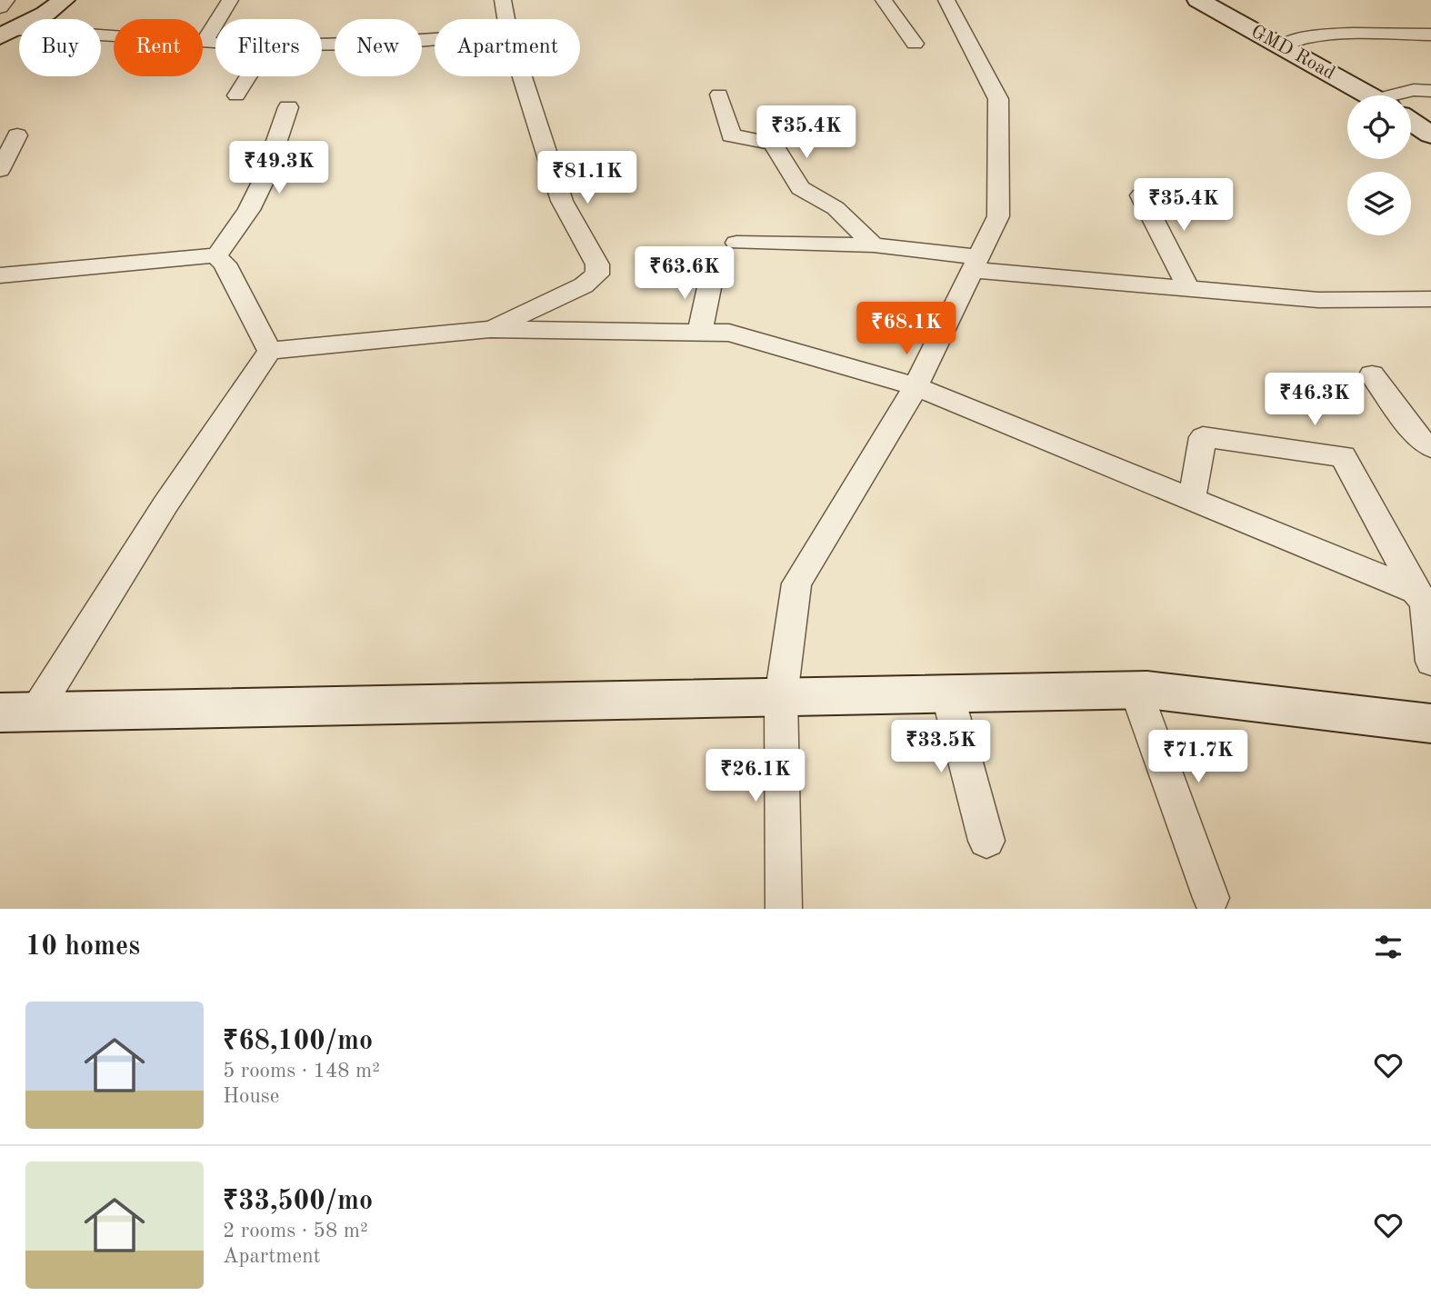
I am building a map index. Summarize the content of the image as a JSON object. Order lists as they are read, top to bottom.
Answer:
{
  "streets": {
    "street": ["GMD Road"]
  },
  "page": {
    "chip": [
      "Buy",
      "Rent",
      "Filters",
      "New",
      "Apartment"
    ],
    "price": [
      "₹35.4K",
      "₹49.3K",
      "₹81.1K",
      "₹35.4K",
      "₹63.6K",
      "₹68.1K",
      "₹46.3K",
      "₹33.5K",
      "₹71.7K",
      "₹26.1K"
    ],
    "heading": "10 homes",
    "list": [
      {
        "name": "₹68,100/mo",
        "note": "5 rooms · 148 m² · House"
      },
      {
        "name": "₹33,500/mo",
        "note": "2 rooms · 58 m² · Apartment"
      }
    ]
  }
}
